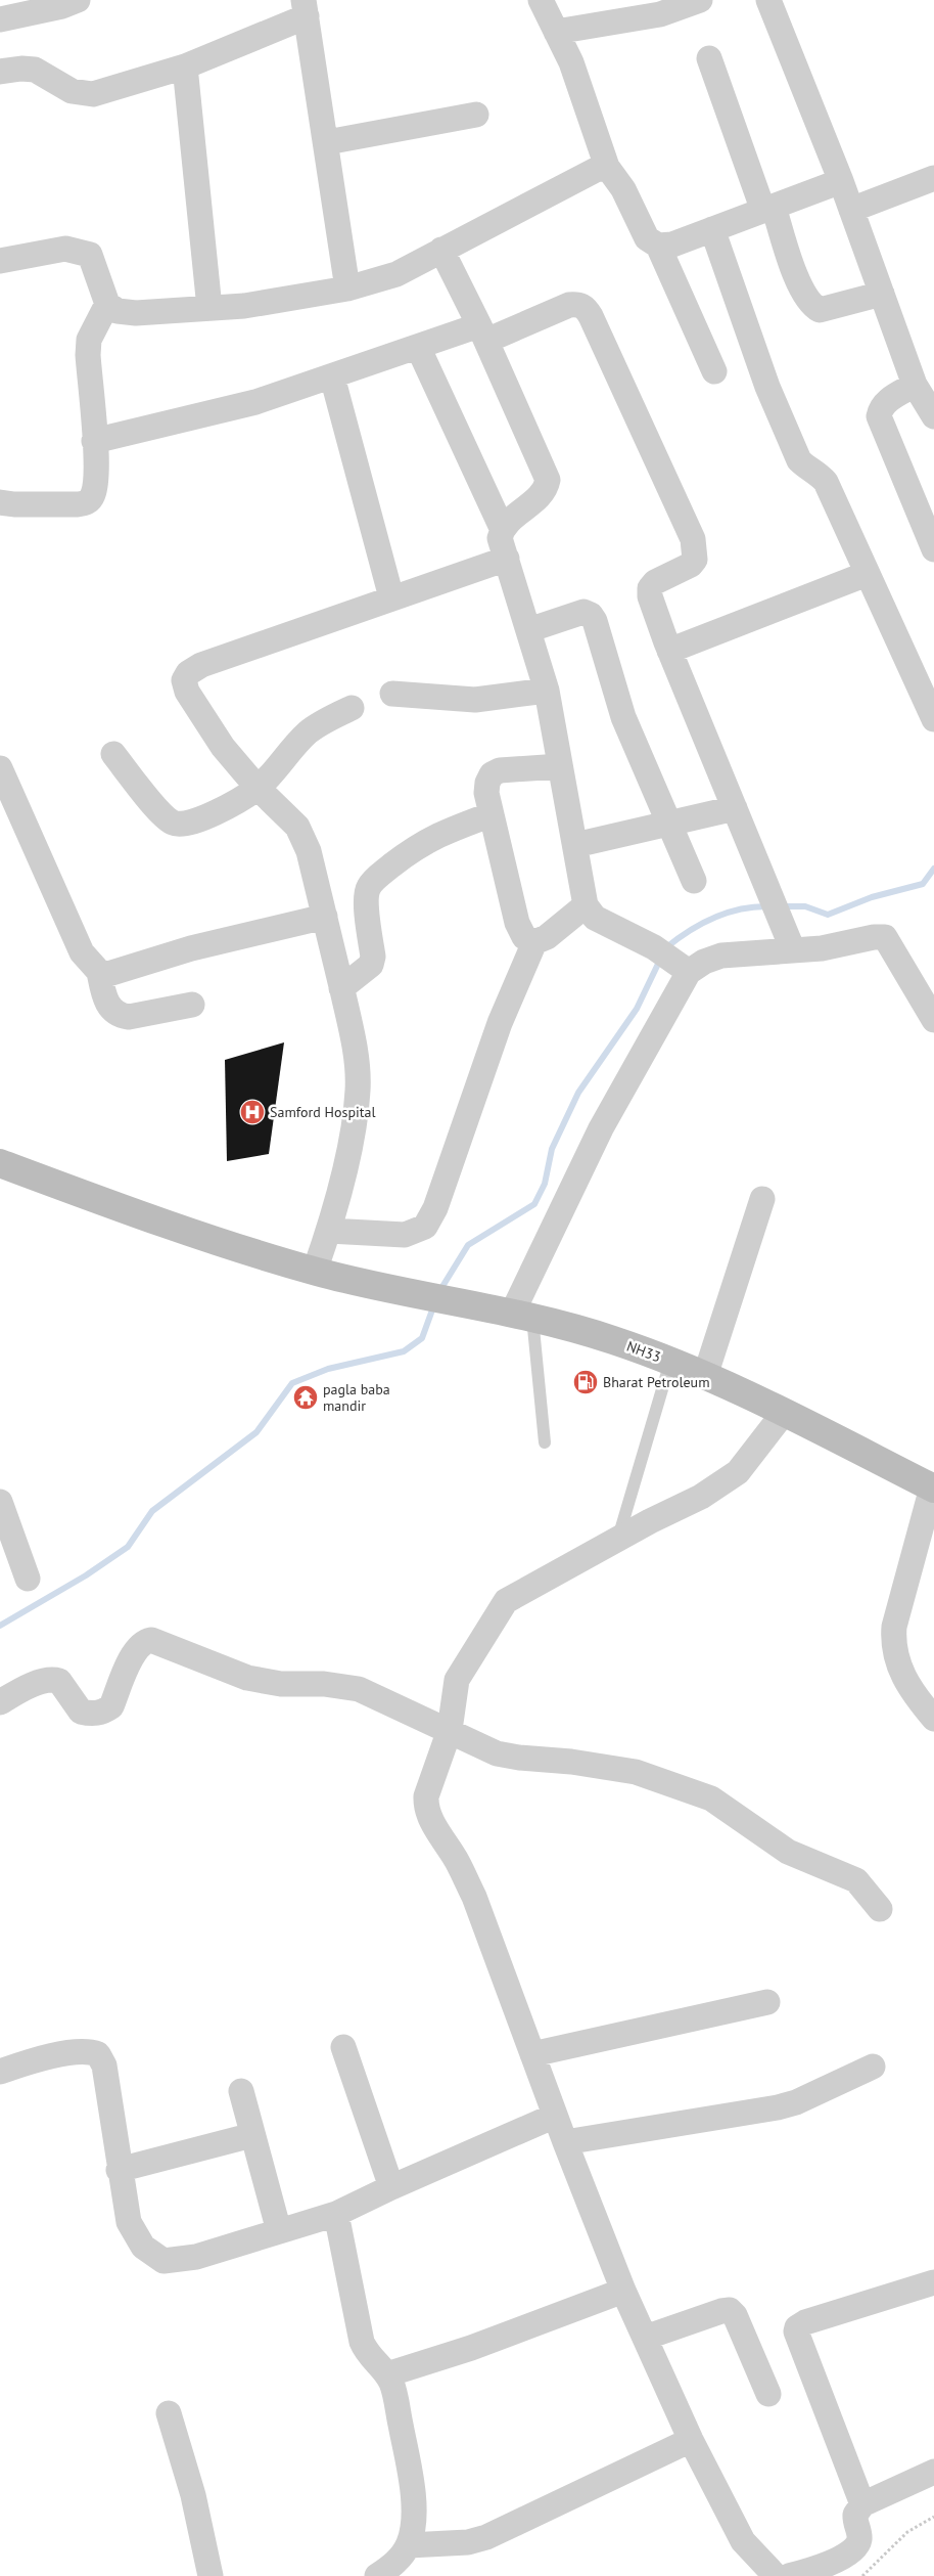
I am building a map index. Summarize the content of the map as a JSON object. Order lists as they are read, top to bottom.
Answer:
{
  "streets": {
    "main road": ["NH33"]
  },
  "places": {
    "hospital": ["Samford Hospital"],
    "fuel station": ["Bharat Petroleum"],
    "temple": ["pagla baba mandir"]
  }
}
